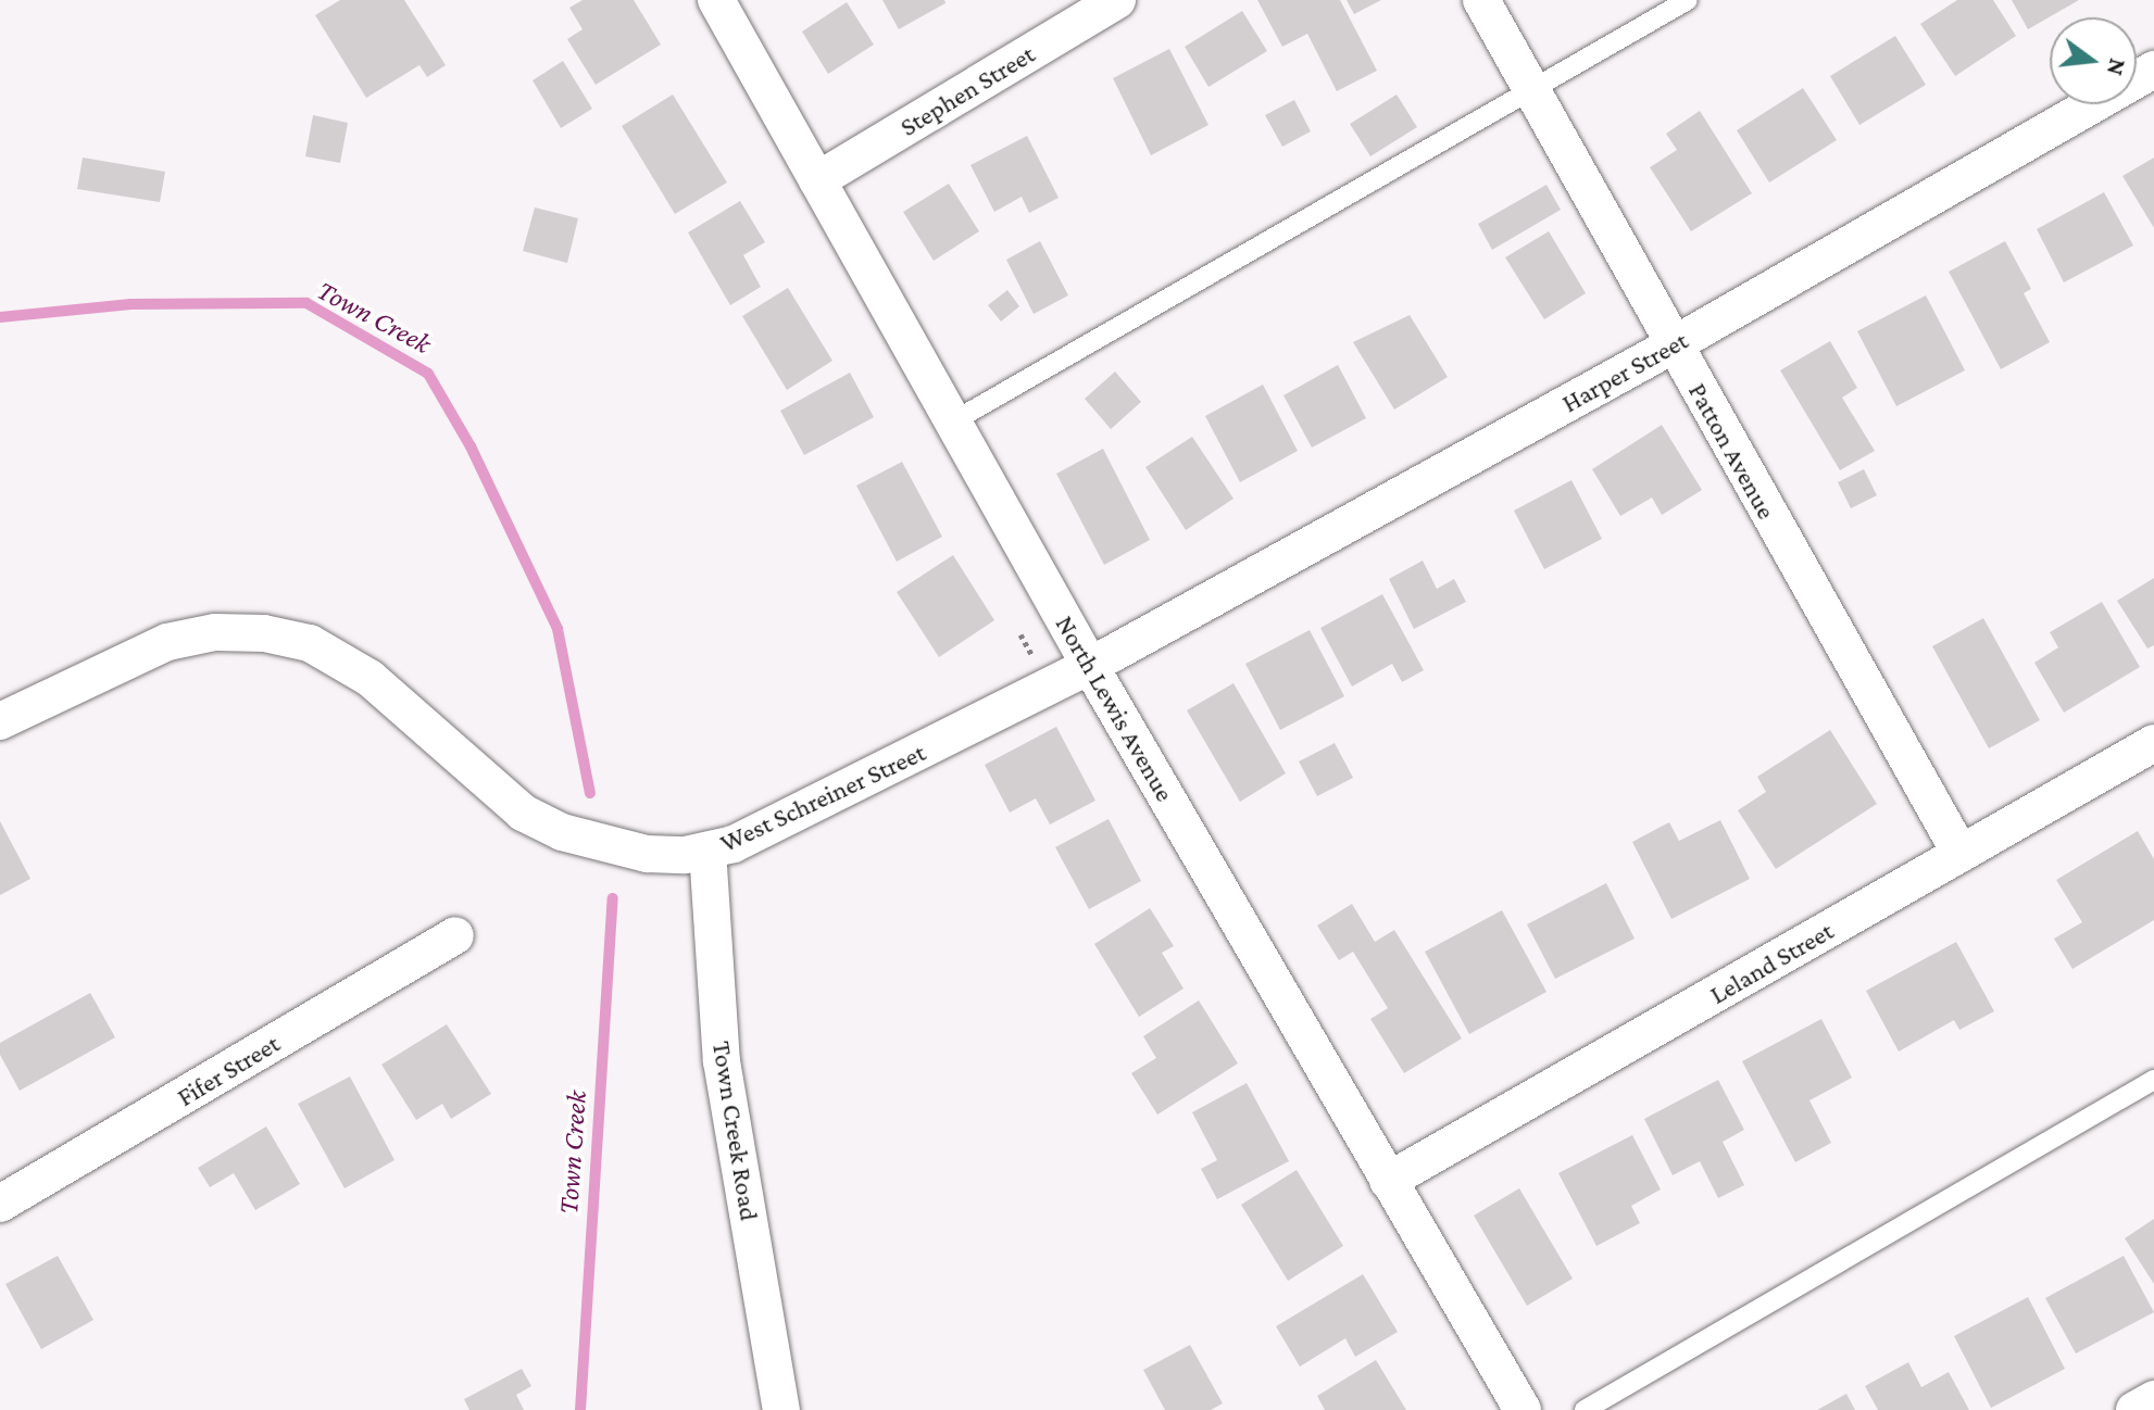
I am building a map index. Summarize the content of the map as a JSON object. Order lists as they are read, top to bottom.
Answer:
{
  "streets": {
    "street": [
      "Stephen Street",
      "Harper Street",
      "Patton Avenue",
      "North Lewis Avenue",
      "West Schreiner Street",
      "Leland Street",
      "Fifer Street",
      "Town Creek Road"
    ]
  },
  "crossings": [
    ["Stephen Street", "North Lewis Avenue"],
    ["Harper Street", "Patton Avenue"],
    ["Harper Street", "North Lewis Avenue"],
    ["Harper Street", "West Schreiner Street"],
    ["Patton Avenue", "Leland Street"],
    ["North Lewis Avenue", "West Schreiner Street"],
    ["North Lewis Avenue", "Leland Street"],
    ["West Schreiner Street", "Town Creek Road"]
  ],
  "water": ["Town Creek"],
  "north": "right"
}
